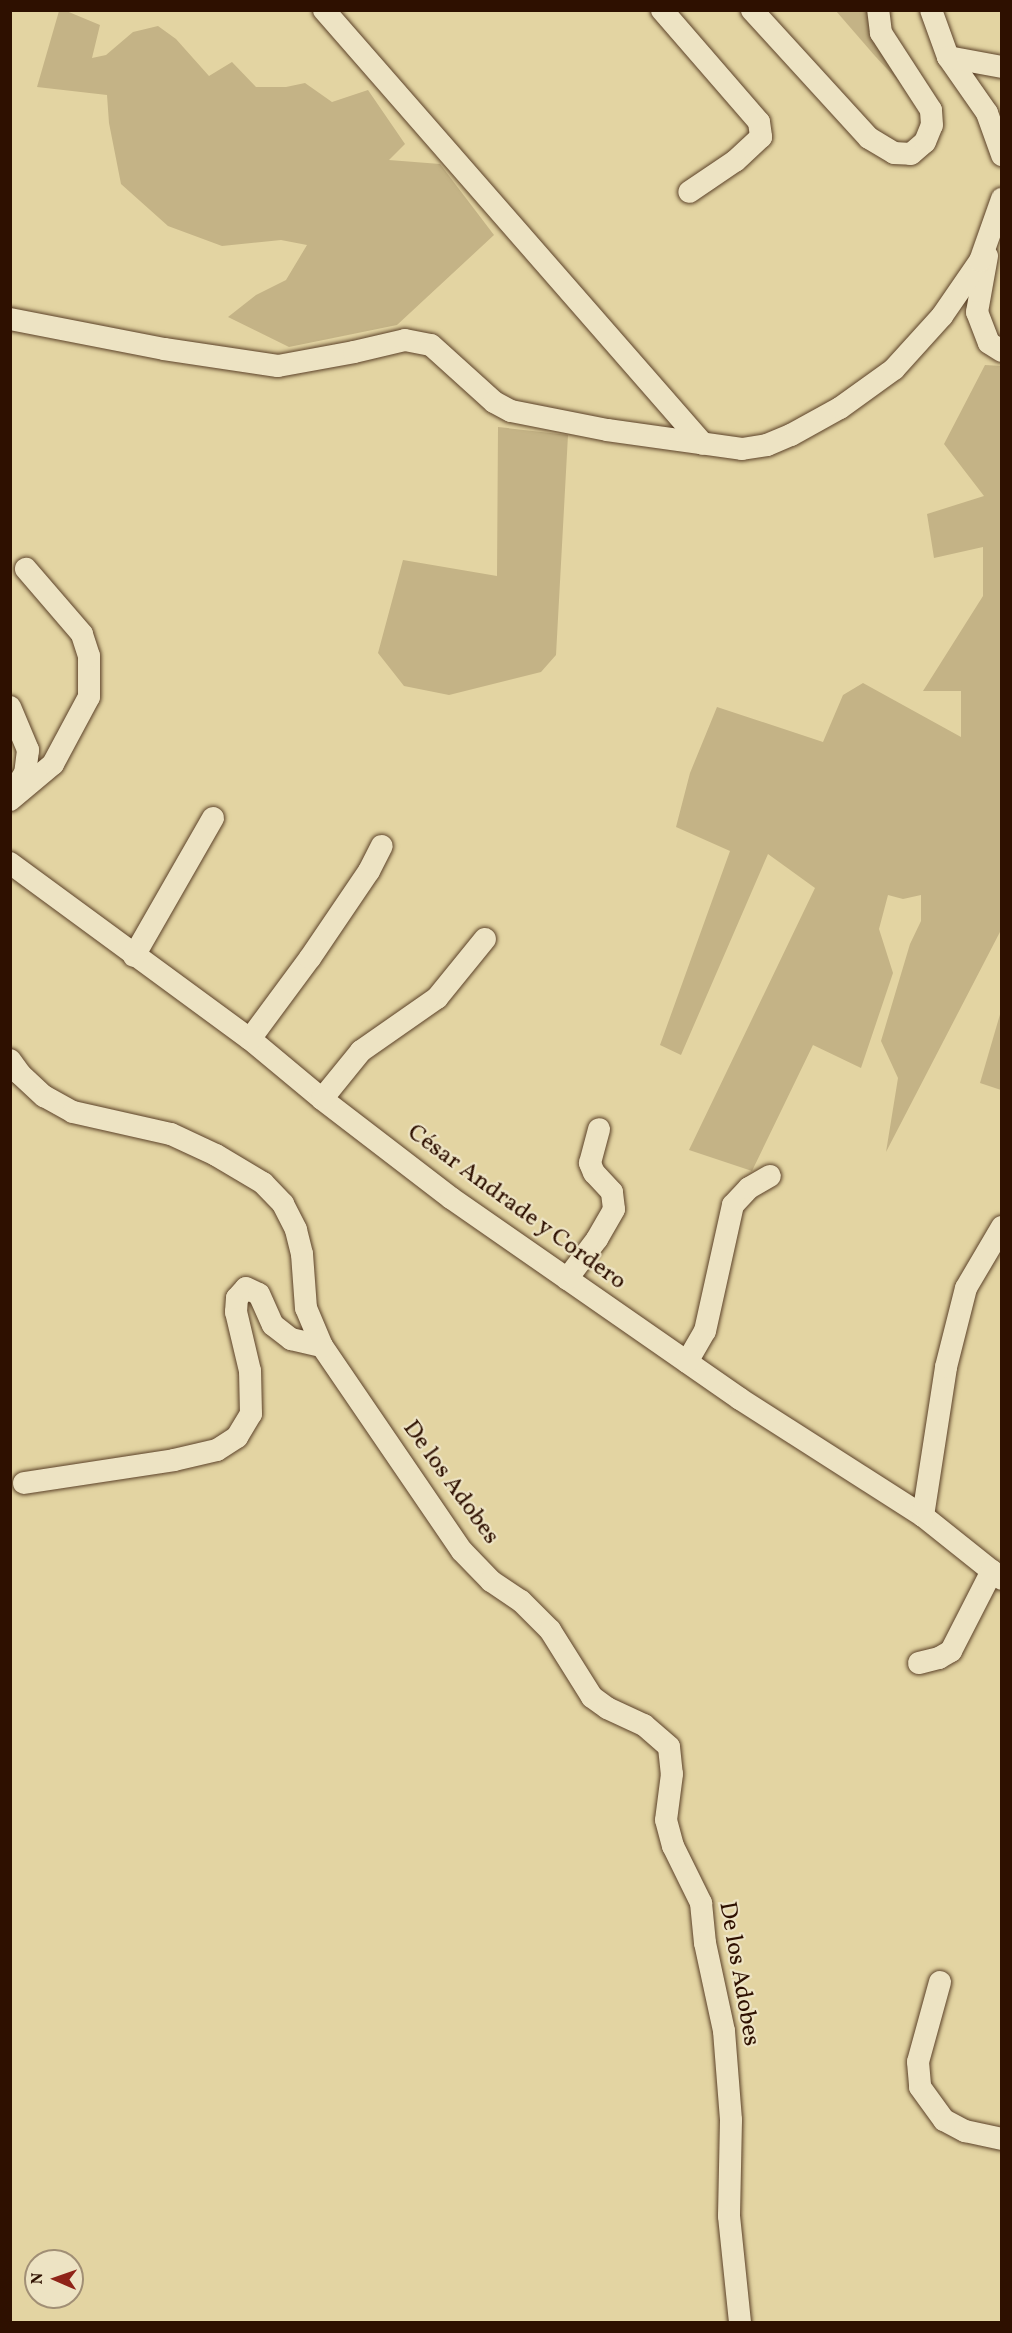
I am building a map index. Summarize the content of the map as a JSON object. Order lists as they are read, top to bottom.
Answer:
{
  "streets": {
    "street": ["César Andrade y Cordero", "De los Adobes"]
  },
  "north": "left"
}
